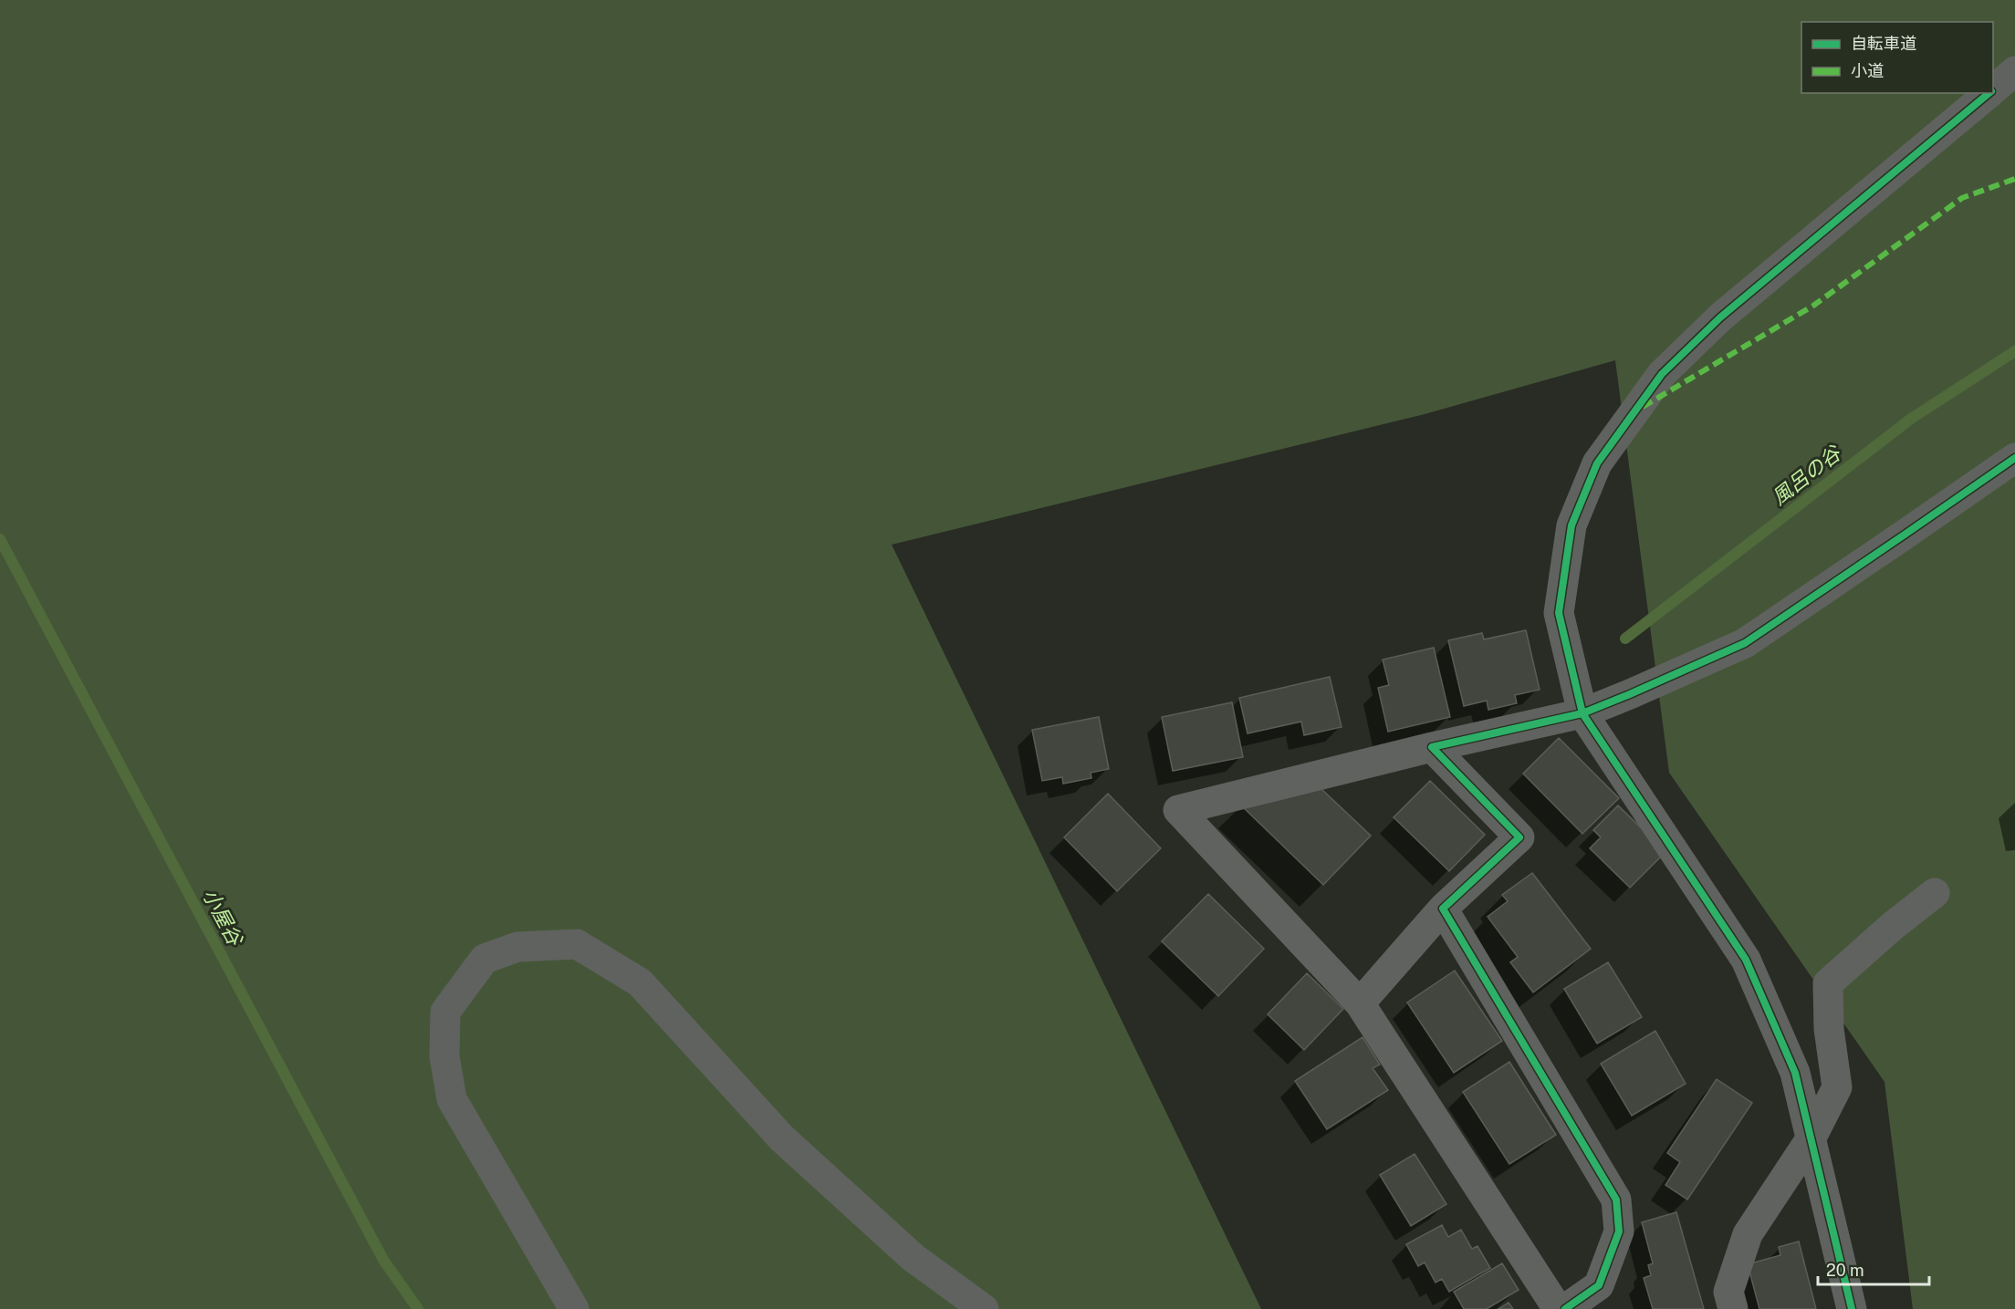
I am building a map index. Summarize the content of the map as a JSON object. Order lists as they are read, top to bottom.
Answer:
{
  "water": ["風呂の谷", "小屋谷"],
  "legend": ["自転車道", "小道"],
  "scale_bar": "20 m"
}
